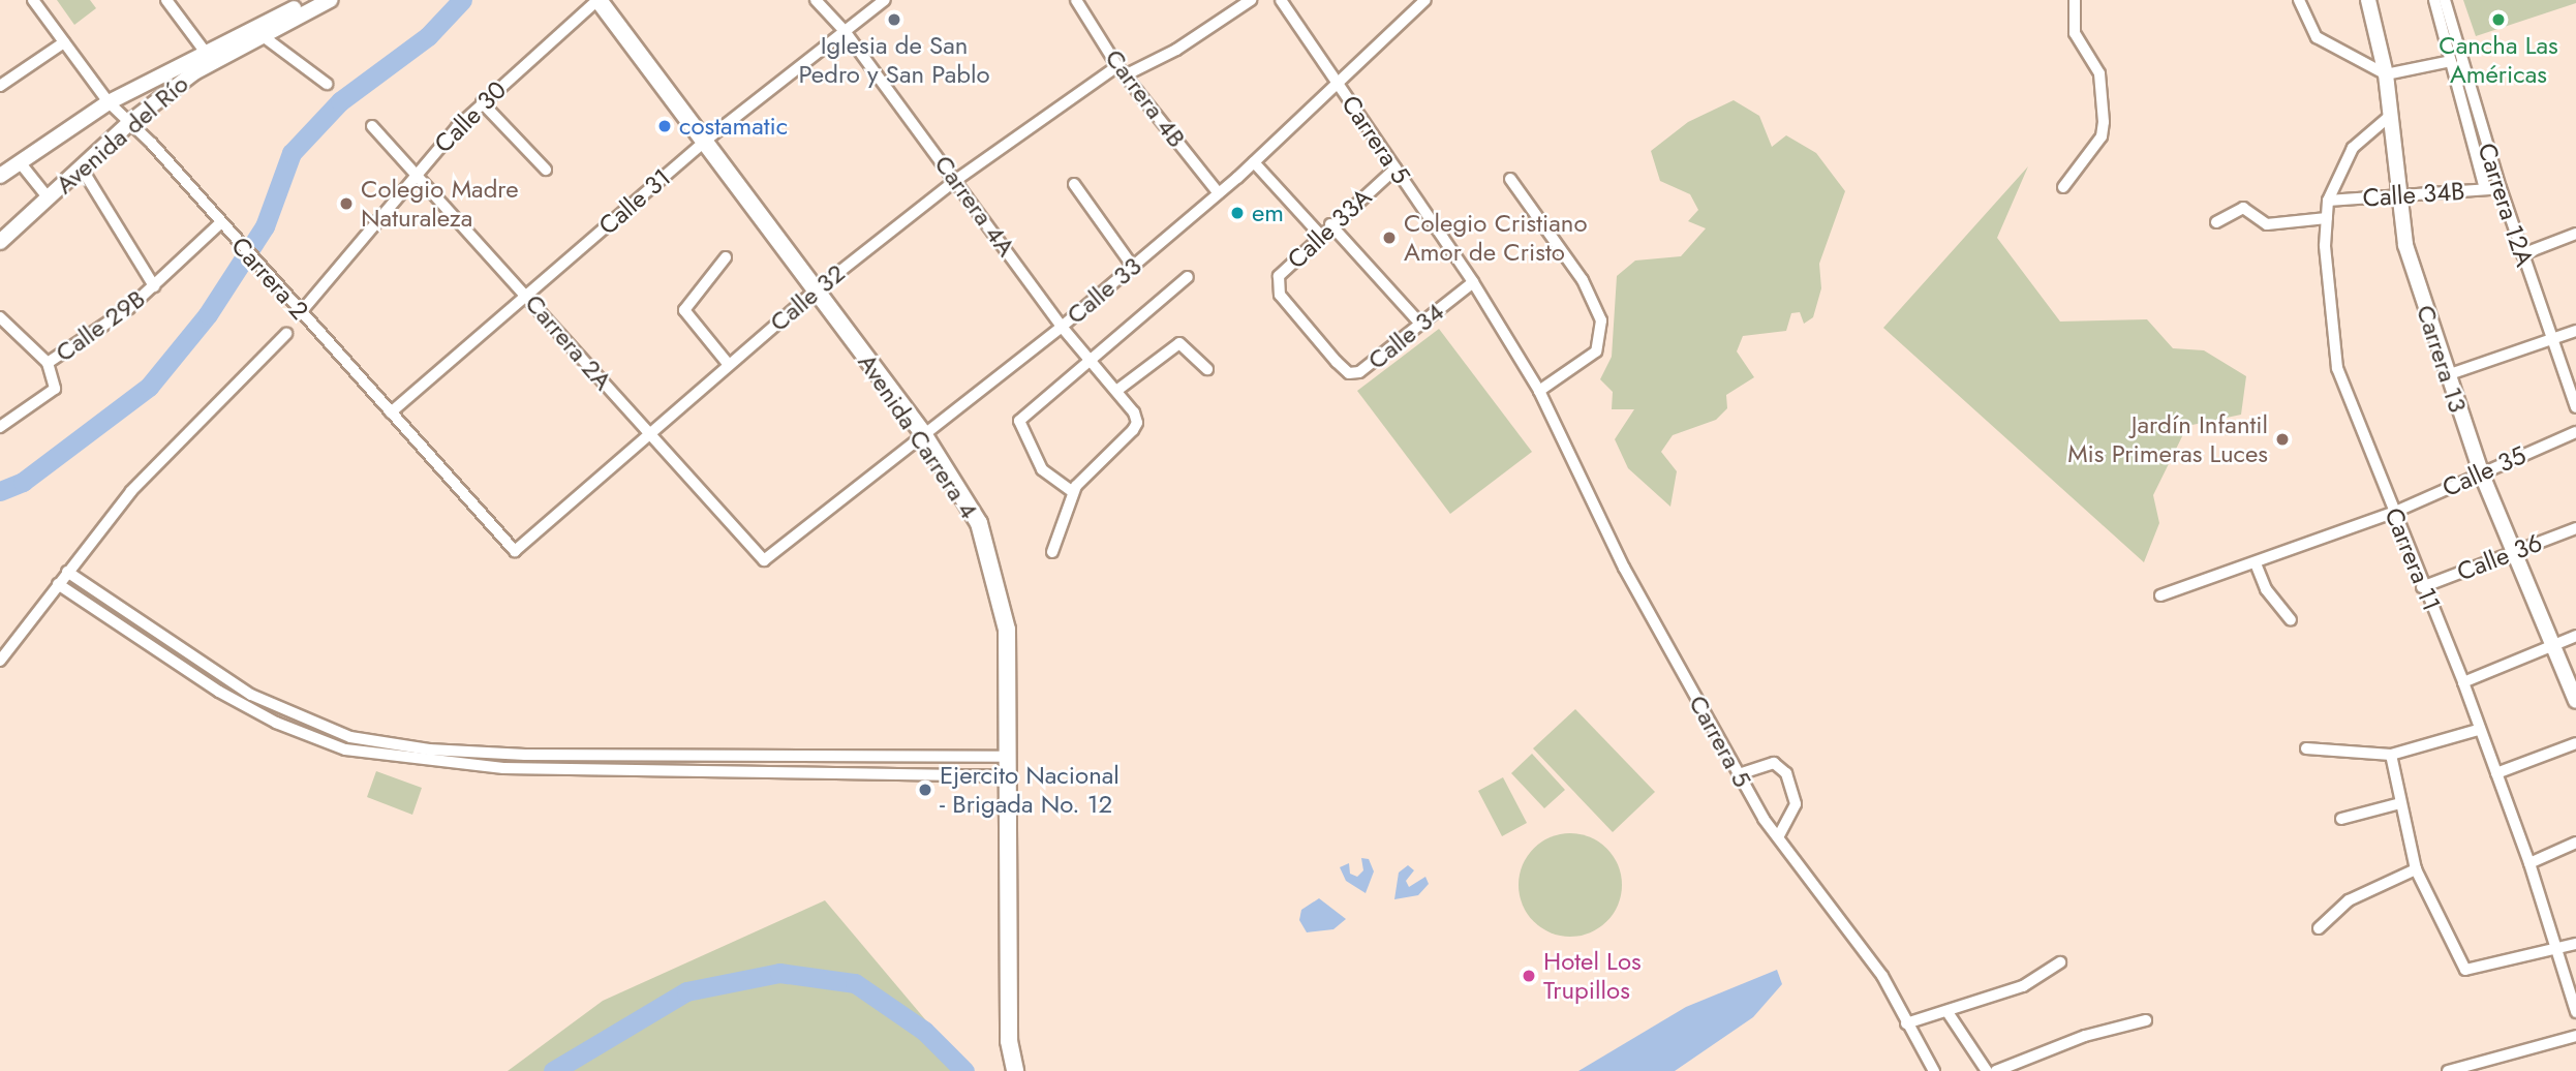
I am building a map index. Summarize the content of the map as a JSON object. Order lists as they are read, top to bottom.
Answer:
{
  "streets": {
    "main road": ["Avenida Carrera 4"],
    "street": [
      "Carrera 4B",
      "Calle 30",
      "Avenida del Río",
      "Carrera 5",
      "Calle 34B",
      "Calle 31",
      "Carrera 12A",
      "Carrera 4A",
      "Calle 33A",
      "Carrera 2",
      "Calle 33",
      "Calle 32",
      "Calle 29B",
      "Calle 34",
      "Carrera 2A",
      "Carrera 13",
      "Calle 35",
      "Calle 36",
      "Carrera 11"
    ]
  },
  "crossings": [
    ["Carrera 4B", "Calle 33"],
    ["Carrera 4B", "Calle 32"],
    ["Calle 30", "Carrera 2"],
    ["Calle 30", "Carrera 2A"],
    ["Calle 30", "Avenida Carrera 4"],
    ["Avenida del Río", "Carrera 2"],
    ["Carrera 5", "Calle 33A"],
    ["Carrera 5", "Calle 33"],
    ["Carrera 5", "Calle 34"],
    ["Calle 34B", "Carrera 12A"],
    ["Calle 34B", "Carrera 13"],
    ["Calle 34B", "Carrera 11"],
    ["Calle 31", "Carrera 4A"],
    ["Calle 31", "Carrera 2"],
    ["Calle 31", "Carrera 2A"],
    ["Calle 31", "Avenida Carrera 4"],
    ["Carrera 4A", "Calle 33"],
    ["Carrera 4A", "Calle 32"],
    ["Calle 33A", "Calle 34"],
    ["Carrera 2", "Calle 32"],
    ["Carrera 2", "Calle 29B"],
    ["Calle 33", "Carrera 2A"],
    ["Calle 33", "Avenida Carrera 4"],
    ["Calle 32", "Carrera 2A"],
    ["Calle 32", "Avenida Carrera 4"],
    ["Carrera 13", "Calle 35"],
    ["Carrera 13", "Calle 36"],
    ["Carrera 13", "Carrera 11"],
    ["Calle 35", "Carrera 11"],
    ["Calle 36", "Carrera 11"]
  ],
  "places": [
    "Iglesia de San Pedro y San Pablo",
    "Cancha Las Américas",
    "costamatic",
    "Colegio Madre Naturaleza",
    "em",
    "Colegio Cristiano Amor de Cristo",
    "Jardín Infantil Mis Primeras Luces",
    "Ejercito Nacional - Brigada No. 12",
    "Hotel Los Trupillos"
  ]
}
